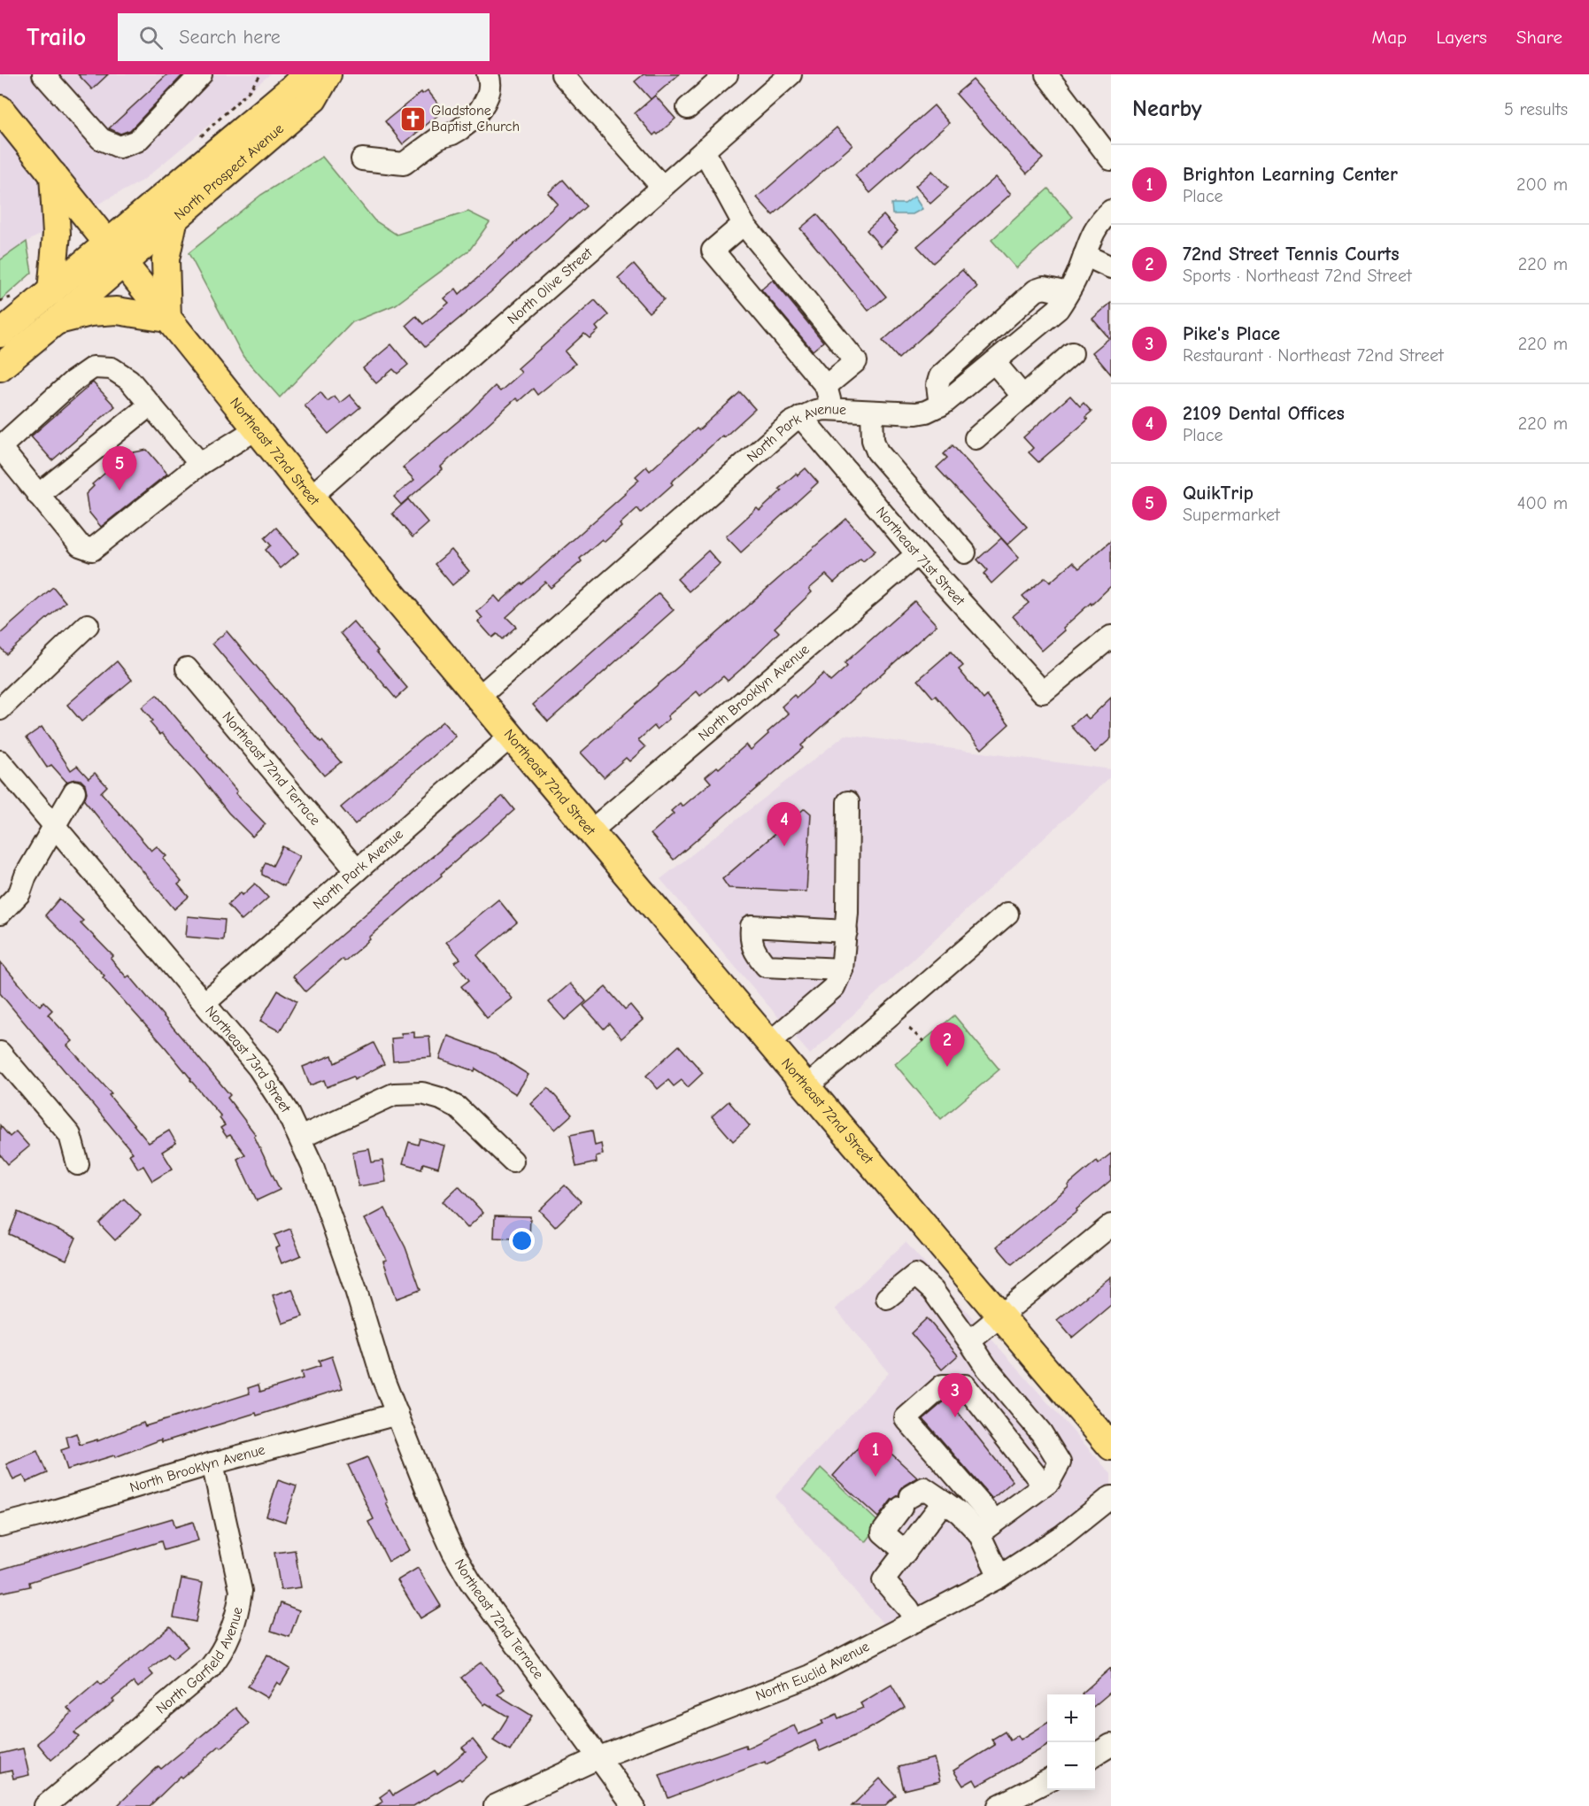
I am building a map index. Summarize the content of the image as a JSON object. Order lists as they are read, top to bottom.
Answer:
{
  "streets": {
    "main road": ["North Prospect Avenue", "Northeast 72nd Street"],
    "street": [
      "North Olive Street",
      "North Park Avenue",
      "Northeast 71st Street",
      "North Brooklyn Avenue",
      "Northeast 72nd Terrace",
      "Northeast 73rd Street",
      "North Garfield Avenue",
      "North Euclid Avenue"
    ]
  },
  "crossings": [
    ["North Prospect Avenue", "Northeast 72nd Street"],
    ["North Olive Street", "Northeast 72nd Street"],
    ["North Park Avenue", "Northeast 72nd Street"],
    ["North Park Avenue", "Northeast 71st Street"],
    ["North Park Avenue", "Northeast 72nd Terrace"],
    ["North Park Avenue", "Northeast 73rd Street"],
    ["Northeast 72nd Street", "North Brooklyn Avenue"],
    ["Northeast 71st Street", "North Brooklyn Avenue"],
    ["North Brooklyn Avenue", "Northeast 72nd Terrace"],
    ["North Brooklyn Avenue", "Northeast 73rd Street"],
    ["North Brooklyn Avenue", "North Garfield Avenue"],
    ["Northeast 72nd Terrace", "Northeast 73rd Street"],
    ["Northeast 72nd Terrace", "North Euclid Avenue"]
  ],
  "places": {
    "church": ["Gladstone Baptist Church"]
  },
  "page": {
    "header": "Trailo",
    "search": "Search here",
    "nav": ["Map", "Layers", "Share"],
    "heading": ["Nearby", "5 results"],
    "list": [
      {
        "mark": "1",
        "name": "Brighton Learning Center",
        "note": "Place",
        "value": "200 m"
      },
      {
        "mark": "2",
        "name": "72nd Street Tennis Courts",
        "note": "Sports · Northeast 72nd Street",
        "value": "220 m"
      },
      {
        "mark": "3",
        "name": "Pike's Place",
        "note": "Restaurant · Northeast 72nd Street",
        "value": "220 m"
      },
      {
        "mark": "4",
        "name": "2109 Dental Offices",
        "note": "Place",
        "value": "220 m"
      },
      {
        "mark": "5",
        "name": "QuikTrip",
        "note": "Supermarket",
        "value": "400 m"
      }
    ],
    "pins": [
      "5",
      "4",
      "2",
      "3",
      "1"
    ],
    "map_buttons": ["+", "−"]
  }
}
